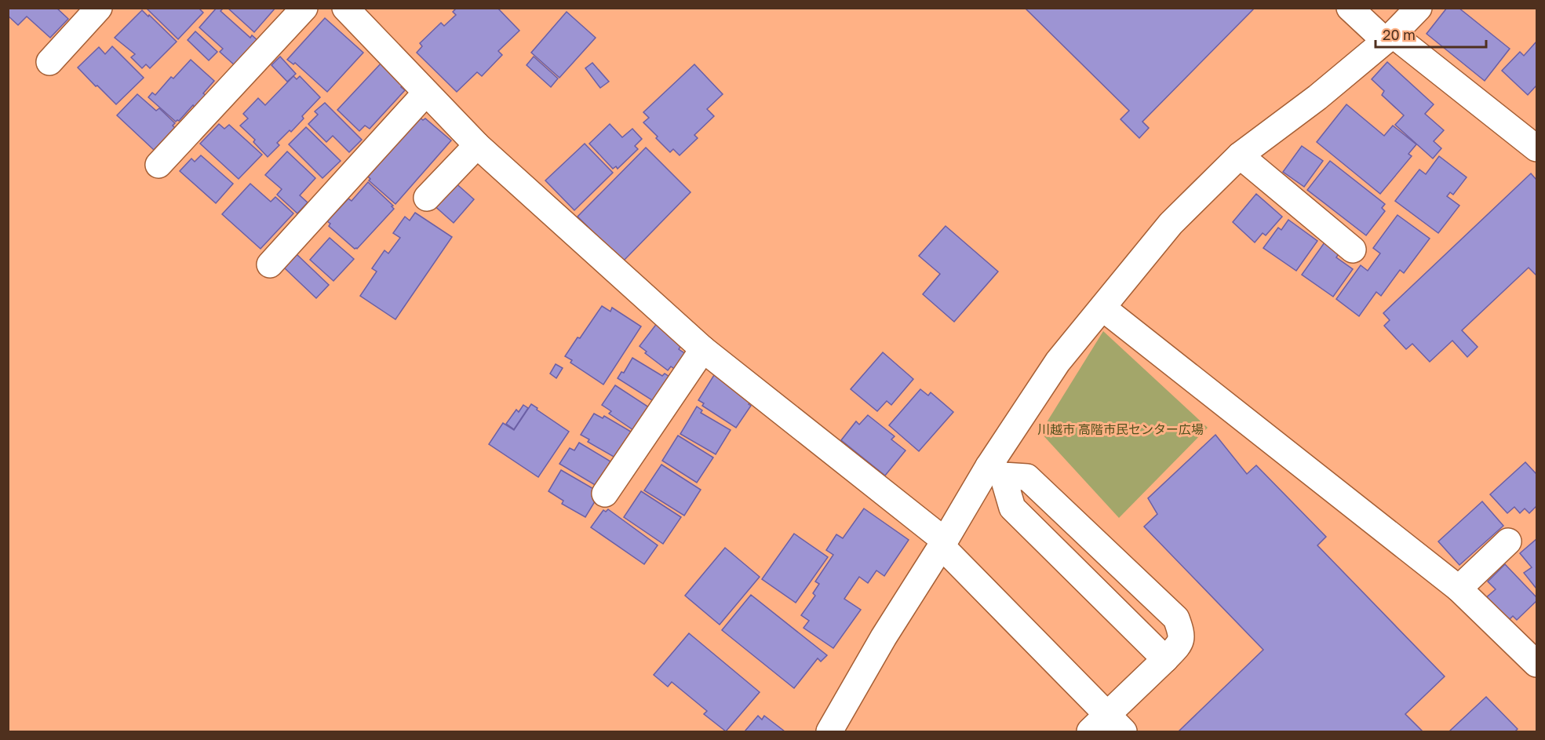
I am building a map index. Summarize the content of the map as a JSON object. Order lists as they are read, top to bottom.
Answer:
{
  "parks": ["川越市 高階市民センター広場"],
  "scale_bar": "20 m"
}
